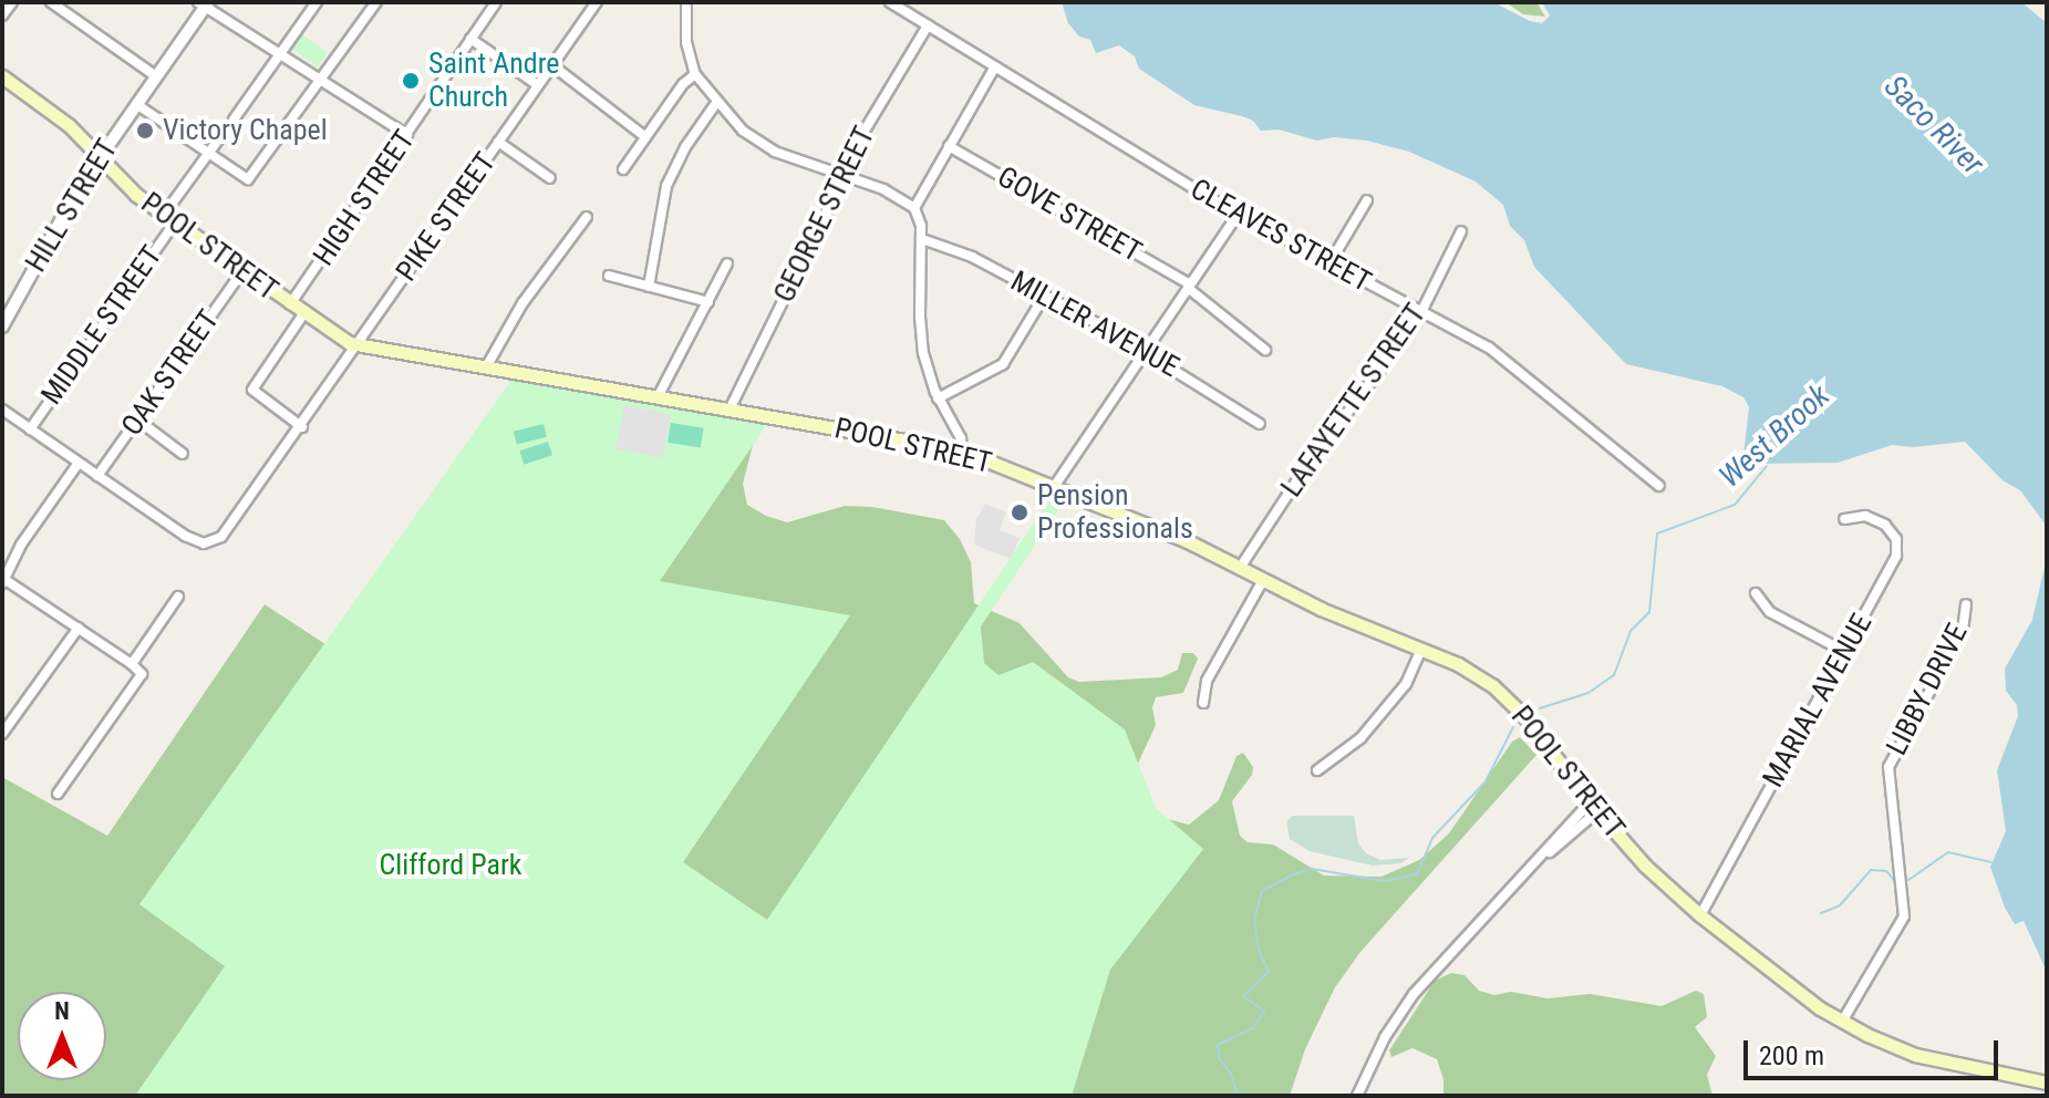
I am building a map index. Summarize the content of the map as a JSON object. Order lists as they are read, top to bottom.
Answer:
{
  "streets": {
    "main road": ["POOL STREET"],
    "street": [
      "HIGH STREET",
      "HILL STREET",
      "GEORGE STREET",
      "GOVE STREET",
      "PIKE STREET",
      "CLEAVES STREET",
      "MILLER AVENUE",
      "MIDDLE STREET",
      "OAK STREET",
      "LAFAYETTE STREET",
      "LIBBY DRIVE",
      "MARIAL AVENUE"
    ]
  },
  "crossings": [
    ["HIGH STREET", "POOL STREET"],
    ["HILL STREET", "POOL STREET"],
    ["GEORGE STREET", "CLEAVES STREET"],
    ["GEORGE STREET", "POOL STREET"],
    ["PIKE STREET", "POOL STREET"],
    ["PIKE STREET", "OAK STREET"],
    ["CLEAVES STREET", "LAFAYETTE STREET"],
    ["POOL STREET", "MIDDLE STREET"],
    ["POOL STREET", "OAK STREET"],
    ["POOL STREET", "LAFAYETTE STREET"],
    ["POOL STREET", "LIBBY DRIVE"],
    ["POOL STREET", "MARIAL AVENUE"]
  ],
  "water": ["Saco River", "West Brook"],
  "parks": ["Clifford Park"],
  "places": ["Saint Andre Church", "Victory Chapel", "Pension Professionals"],
  "scale_bar": "200 m",
  "north": "top"
}
